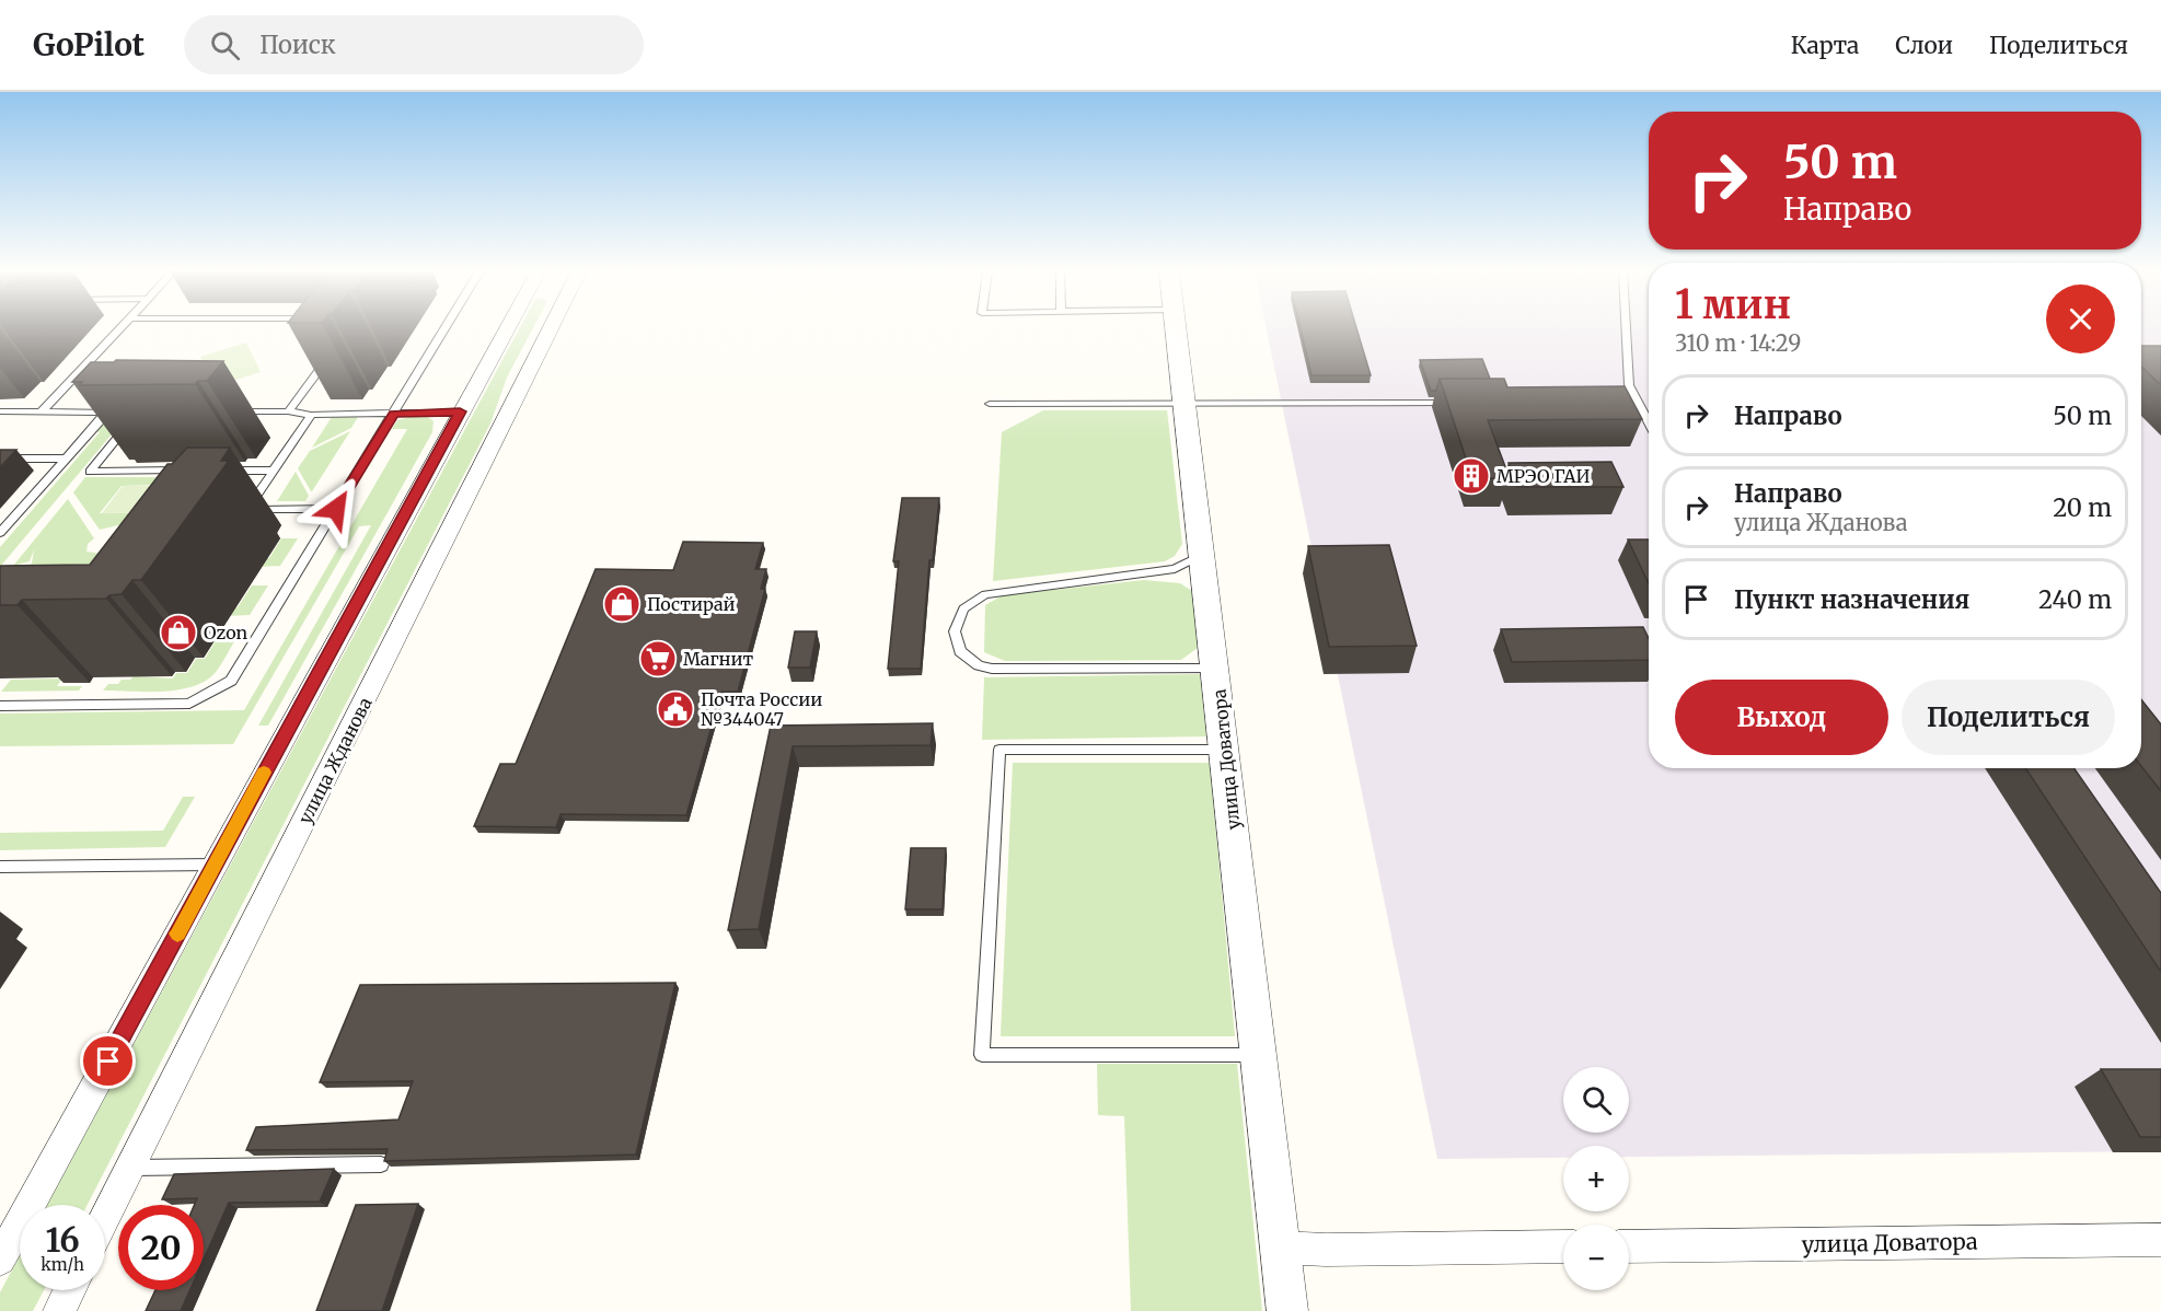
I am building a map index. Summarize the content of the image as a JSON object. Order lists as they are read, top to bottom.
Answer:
{
  "streets": {
    "street": ["улица Доватора", "улица Жданова"]
  },
  "places": {
    "building": ["МРЭО ГАИ"],
    "shop": ["Постирай", "Ozon"],
    "supermarket": ["Магнит"],
    "public building": ["Почта России №344047"]
  },
  "page": {
    "header": "GoPilot",
    "search": "Поиск",
    "nav": ["Карта", "Слои", "Поделиться"],
    "turn": ["50 m", "Направо"],
    "heading": ["1 мин", "310 m · 14:29"],
    "list": [
      {
        "name": "Направо",
        "value": "50 m"
      },
      {
        "name": "Направо",
        "note": "улица Жданова",
        "value": "20 m"
      },
      {
        "name": "Пункт назначения",
        "value": "240 m"
      }
    ],
    "buttons": ["Выход", "Поделиться"],
    "map_buttons": ["+", "−"],
    "speed": "16 km/h",
    "limit": "20"
  }
}
